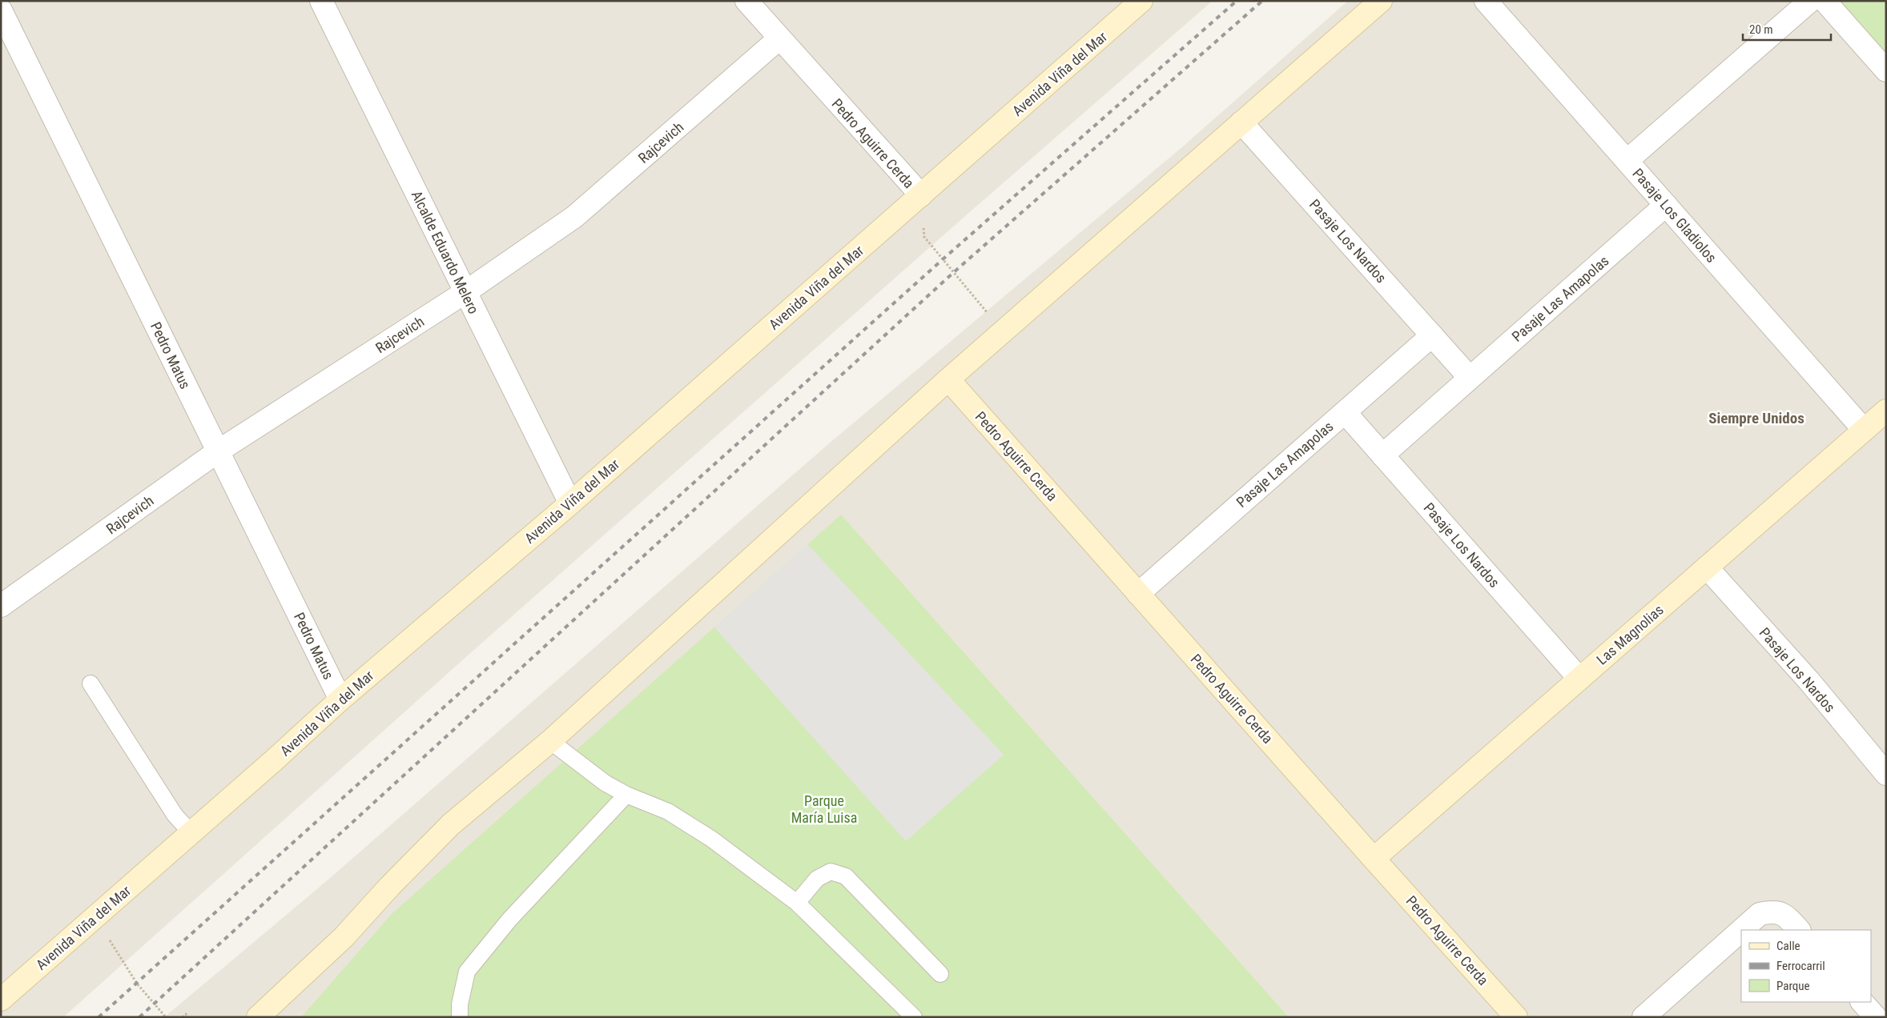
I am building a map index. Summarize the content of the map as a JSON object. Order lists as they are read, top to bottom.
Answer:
{
  "streets": {
    "street": [
      "Avenida Viña del Mar",
      "Rajcevich",
      "Pedro Aguirre Cerda",
      "Pasaje Los Gladiolos",
      "Pasaje Los Nardos",
      "Alcalde Eduardo Melero",
      "Pasaje Las Amapolas",
      "Pedro Matus",
      "Las Magnolias"
    ]
  },
  "crossings": [
    ["Avenida Viña del Mar", "Pedro Aguirre Cerda"],
    ["Avenida Viña del Mar", "Alcalde Eduardo Melero"],
    ["Avenida Viña del Mar", "Pedro Matus"],
    ["Rajcevich", "Pedro Aguirre Cerda"],
    ["Rajcevich", "Alcalde Eduardo Melero"],
    ["Rajcevich", "Pedro Matus"],
    ["Pedro Aguirre Cerda", "Pasaje Las Amapolas"],
    ["Pedro Aguirre Cerda", "Las Magnolias"],
    ["Pasaje Los Gladiolos", "Pasaje Las Amapolas"],
    ["Pasaje Los Gladiolos", "Las Magnolias"],
    ["Pasaje Los Nardos", "Pasaje Las Amapolas"],
    ["Pasaje Los Nardos", "Las Magnolias"]
  ],
  "districts": ["Siempre Unidos"],
  "parks": ["Parque María Luisa"],
  "legend": ["Calle", "Ferrocarril", "Parque"],
  "scale_bar": "20 m"
}
